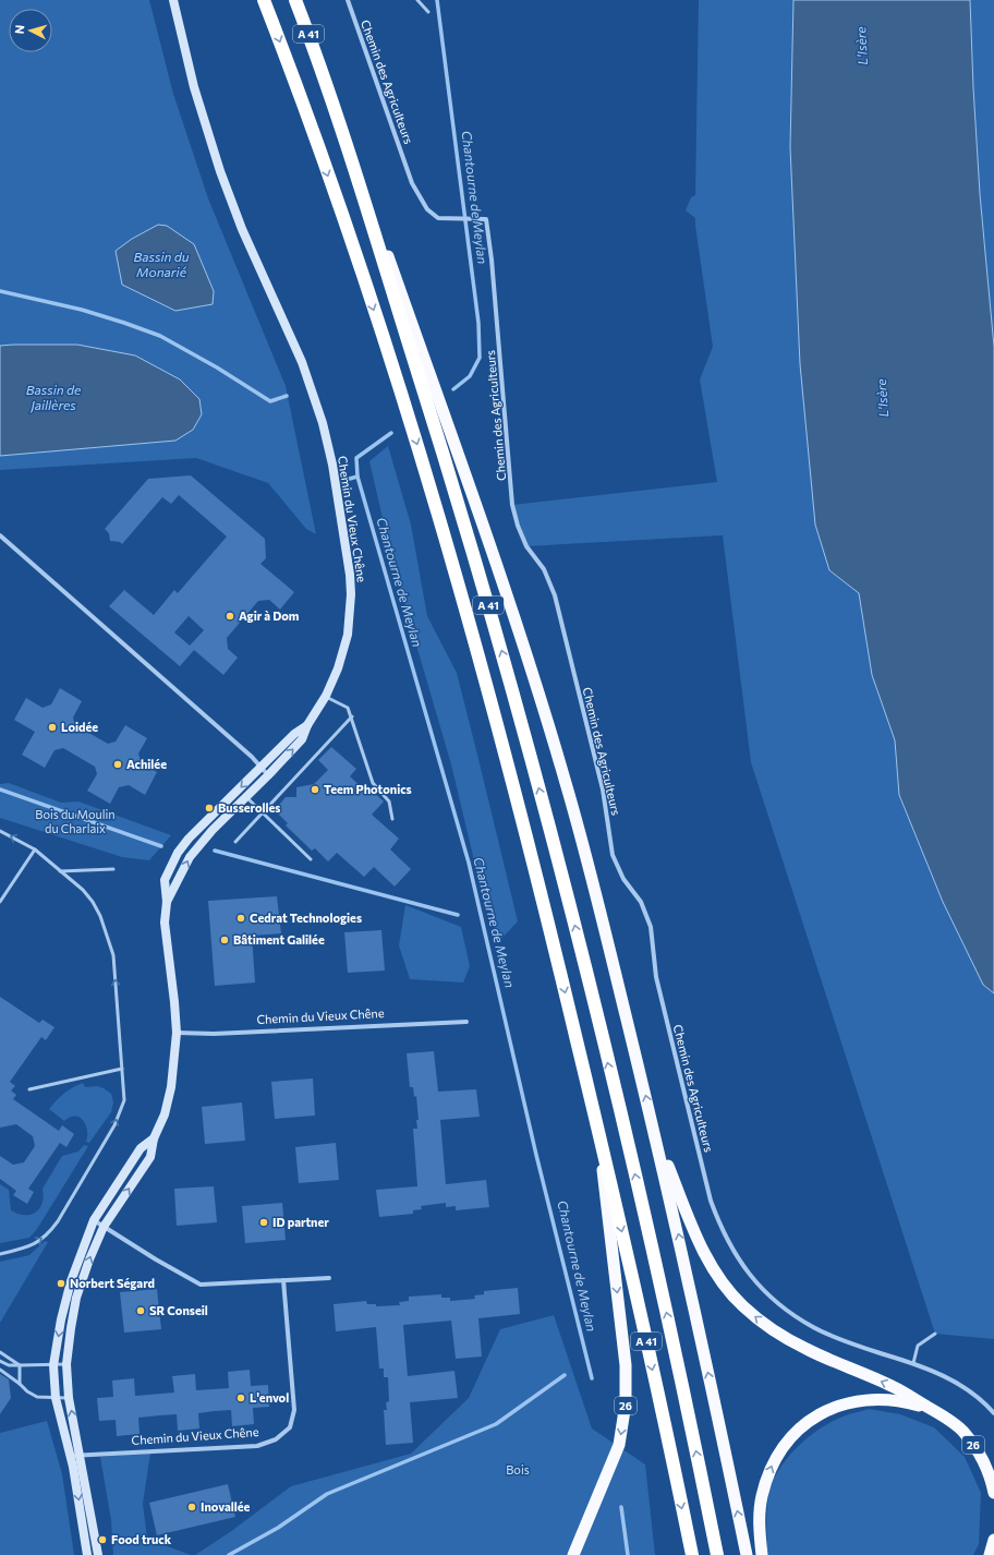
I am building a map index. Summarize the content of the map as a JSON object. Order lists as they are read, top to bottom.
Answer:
{
  "streets": {
    "highway": ["A 41", "26"],
    "main road": ["Chemin du Vieux Chêne"],
    "street": ["Chemin des Agriculteurs"]
  },
  "crossings": [
    ["A 41", "26"]
  ],
  "water": [
    "L'Isère",
    "Chantourne de Meylan",
    "Bassin du Monarié",
    "Bassin de Jaillères"
  ],
  "parks": ["Bois du Moulin du Charlaix", "Bois"],
  "places": [
    "Agir à Dom",
    "Loidée",
    "Achilée",
    "Teem Photonics",
    "Busserolles",
    "Cedrat Technologies",
    "Bâtiment Galilée",
    "ID partner",
    "Norbert Ségard",
    "SR Conseil",
    "L'envol",
    "Inovallée",
    "Food truck"
  ],
  "north": "left"
}
